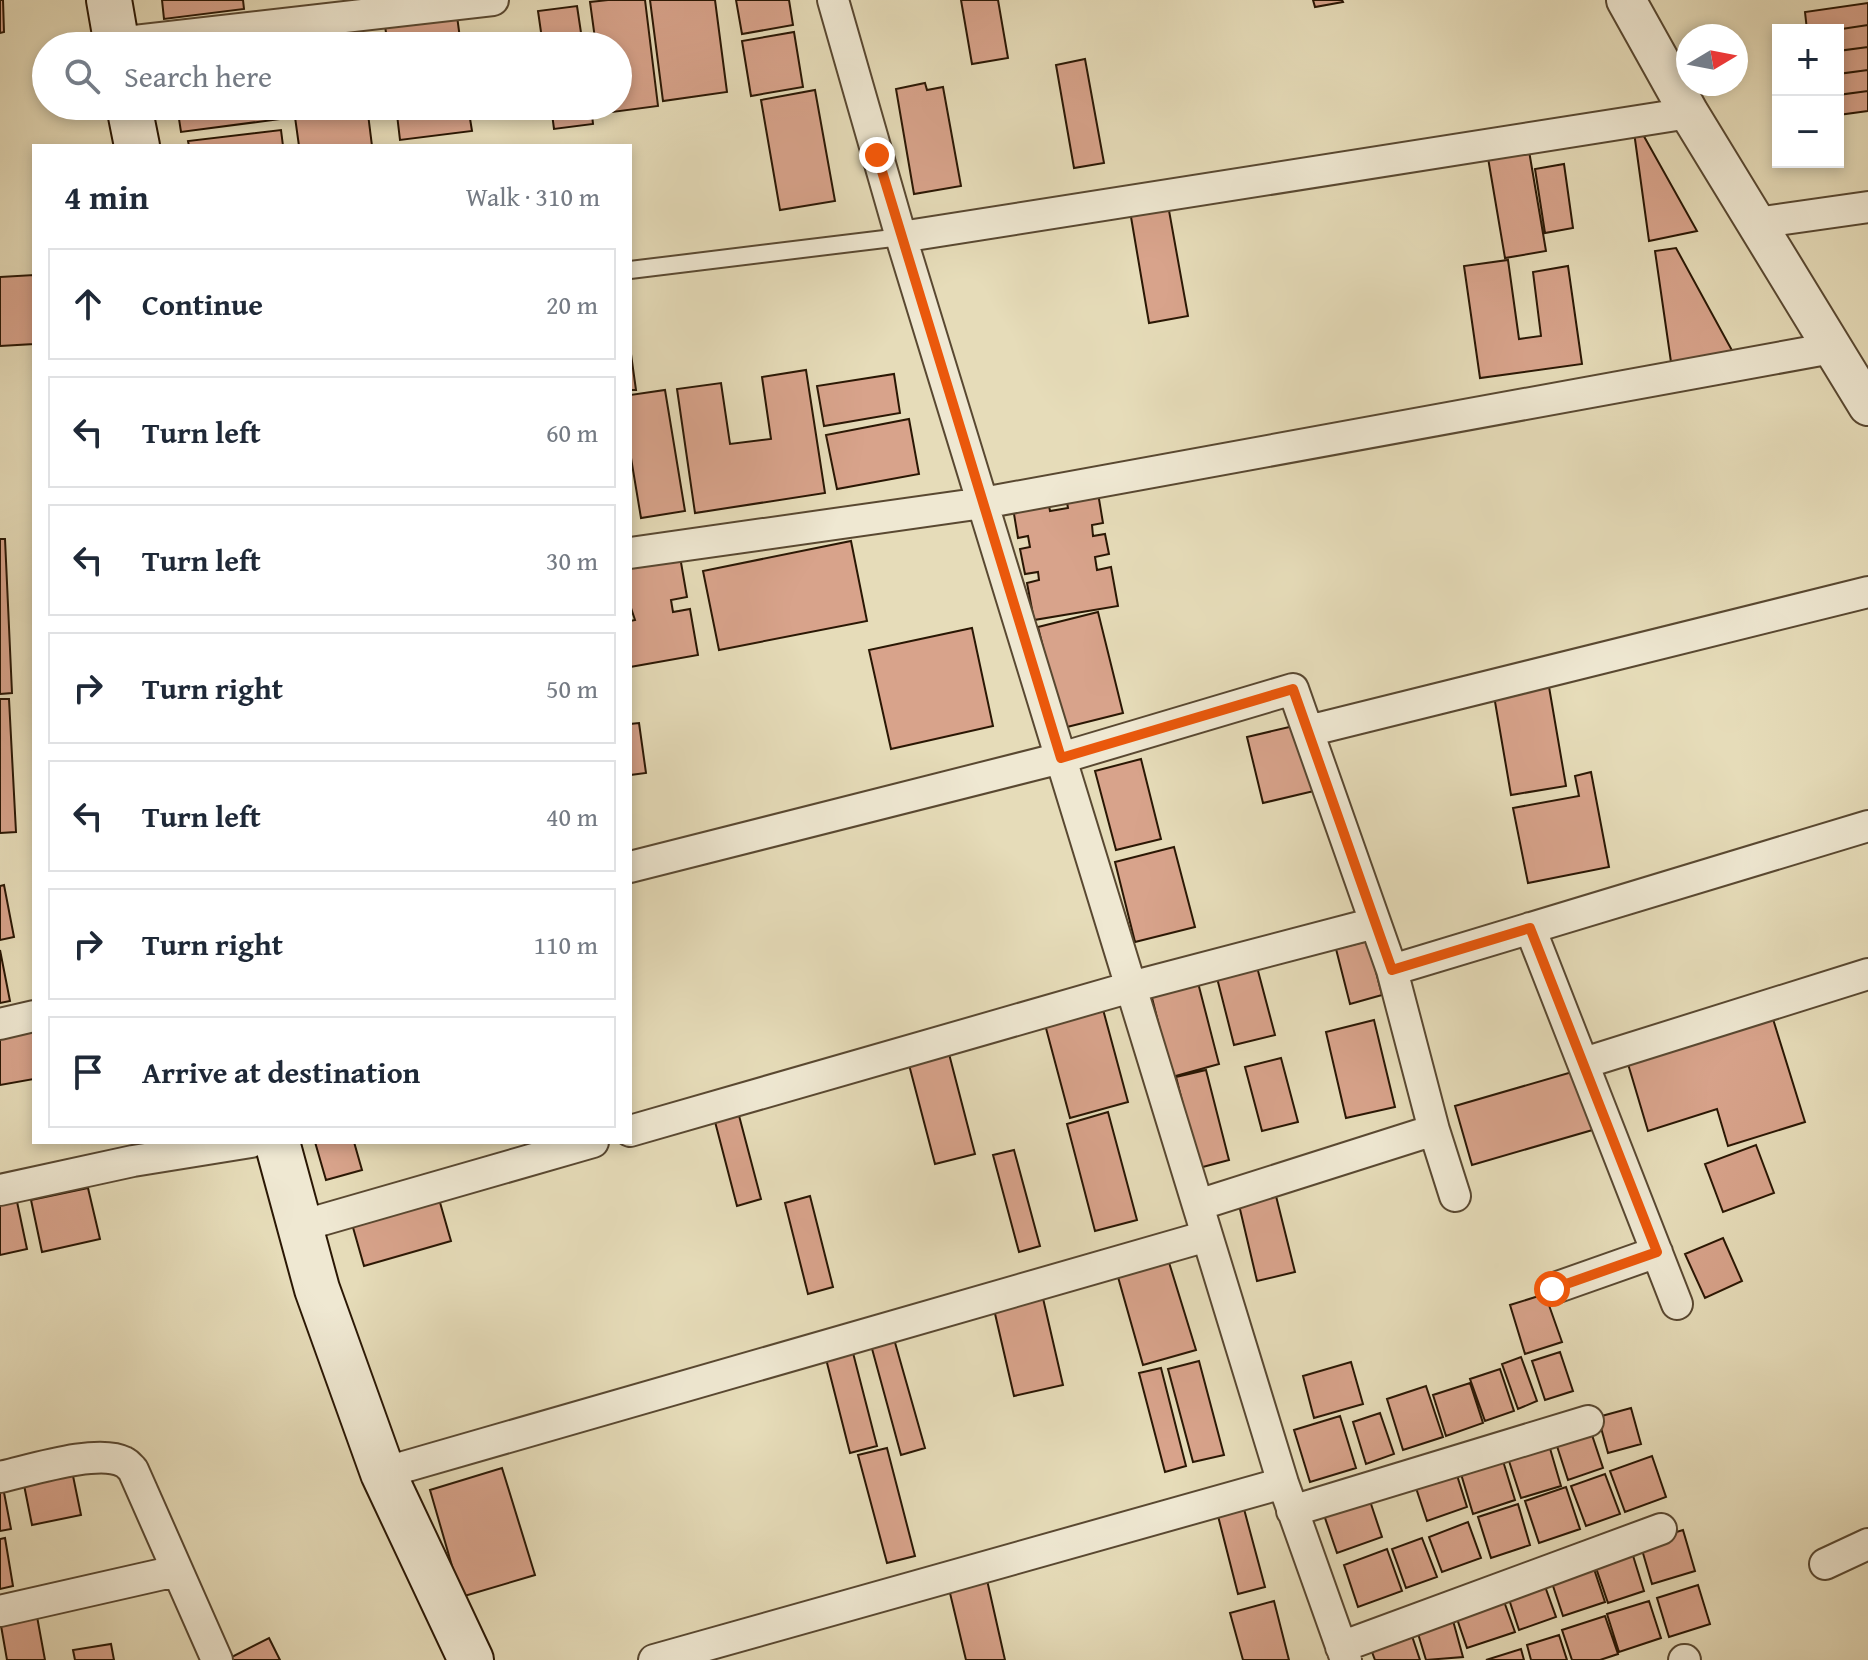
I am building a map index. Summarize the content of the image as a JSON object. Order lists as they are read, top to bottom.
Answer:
{
  "north": "right",
  "page": {
    "map_buttons": ["+", "−"],
    "search": "Search here",
    "heading": ["4 min", "Walk · 310 m"],
    "list": [
      ["Continue", "20 m"],
      ["Turn left", "60 m"],
      ["Turn left", "30 m"],
      ["Turn right", "50 m"],
      ["Turn left", "40 m"],
      ["Turn right", "110 m"],
      "Arrive at destination"
    ]
  }
}
